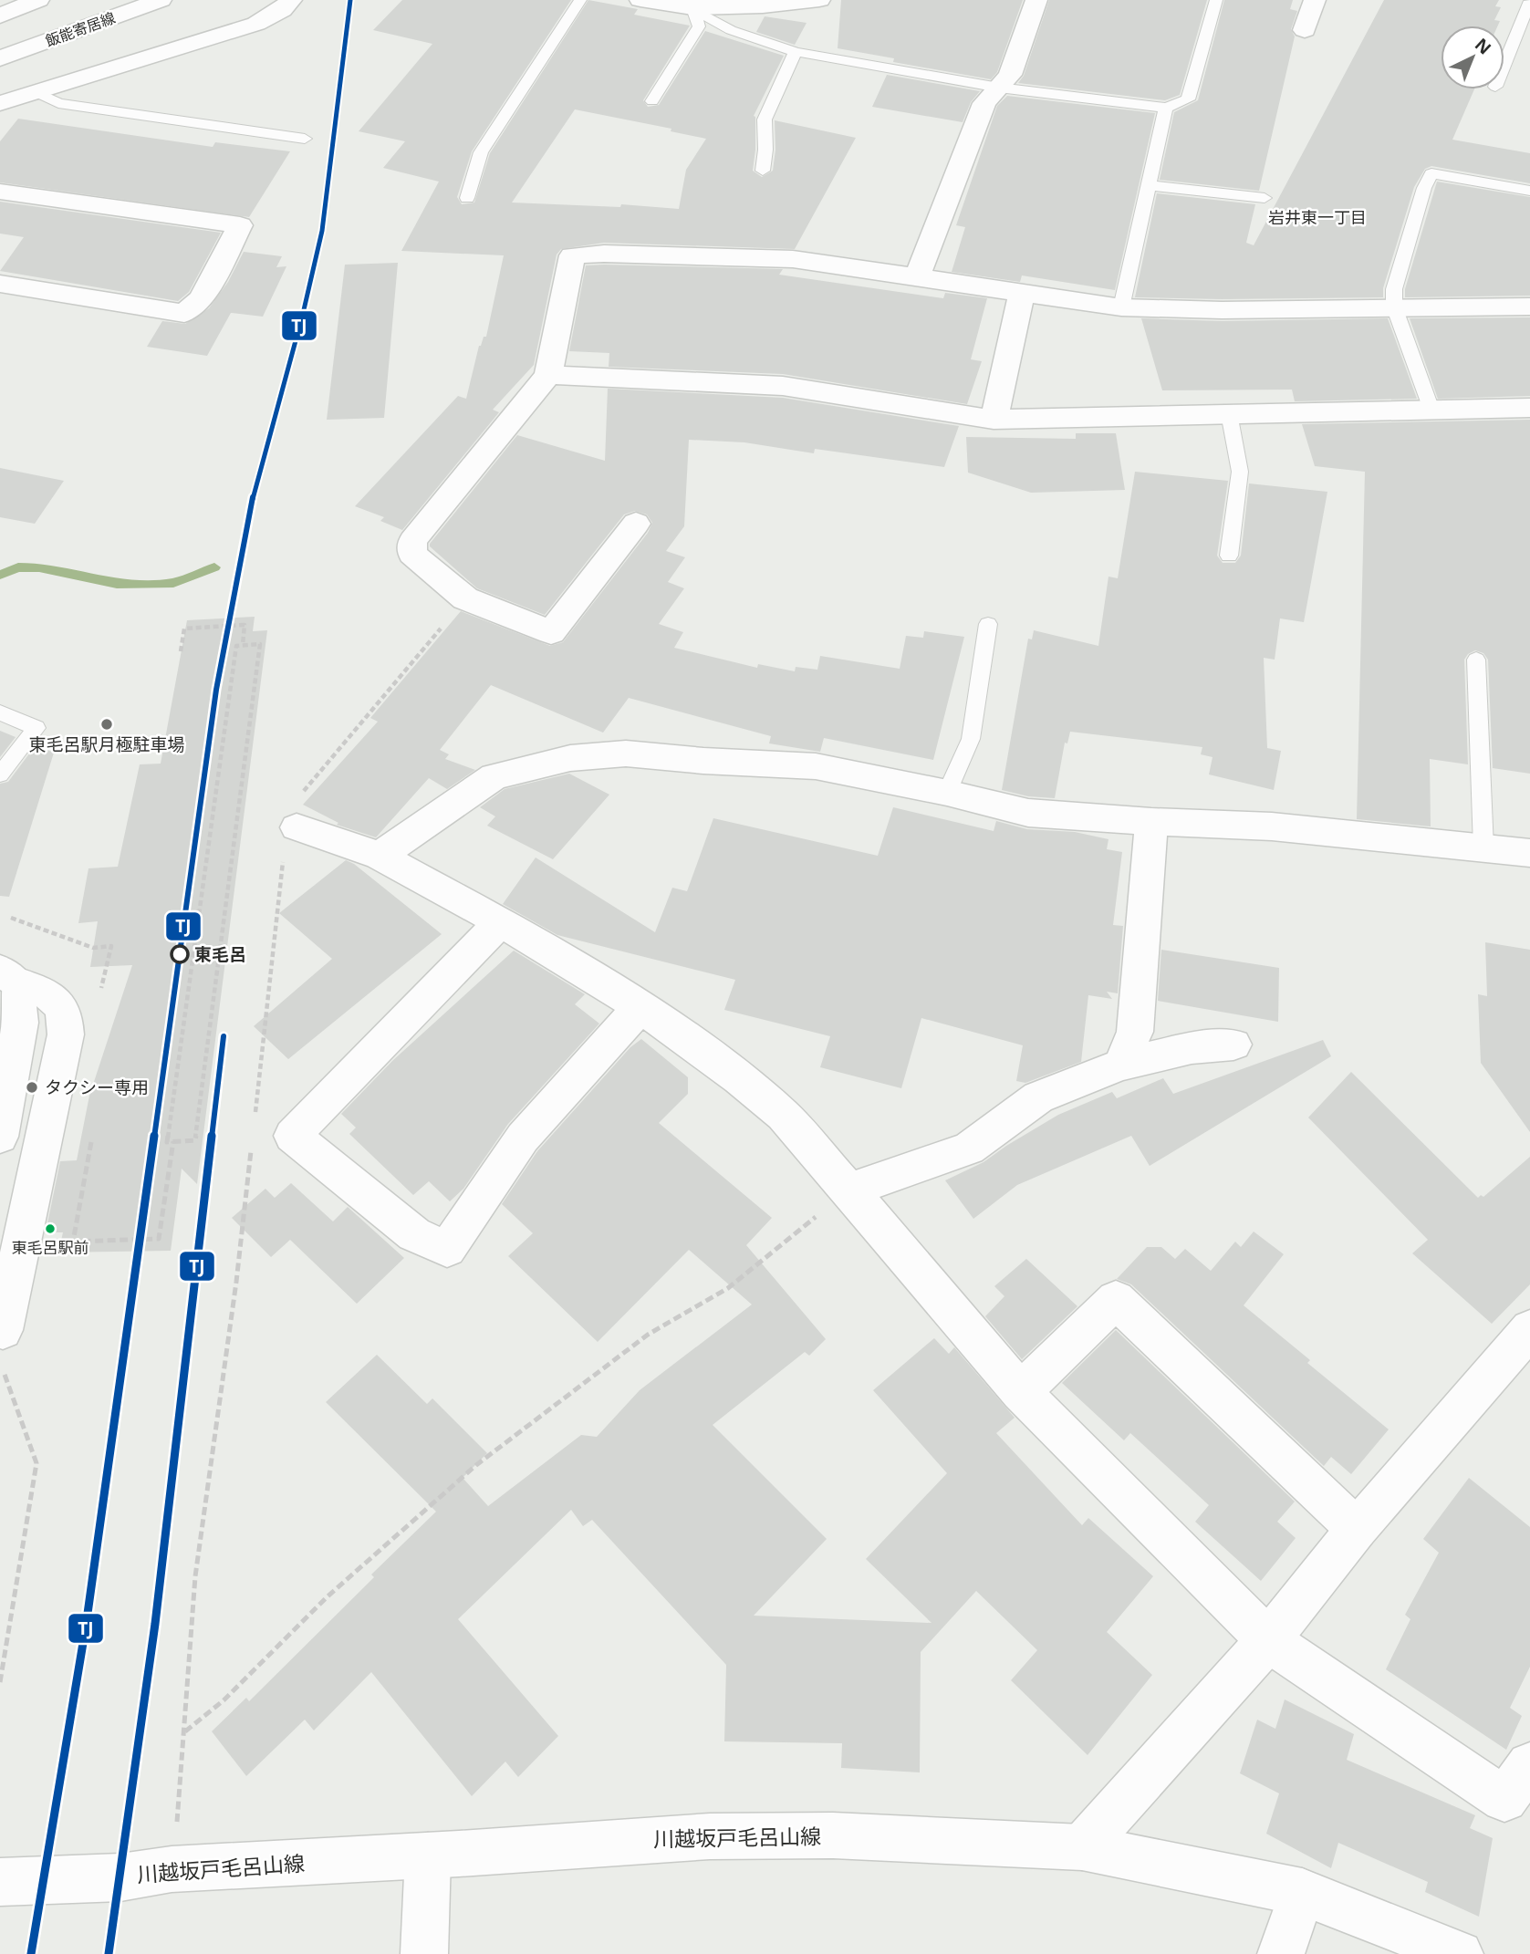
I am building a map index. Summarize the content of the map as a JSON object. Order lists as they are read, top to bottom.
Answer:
{
  "streets": {
    "street": ["飯能寄居線", "川越坂戸毛呂山線"]
  },
  "districts": ["岩井東一丁目"],
  "places": [
    "東毛呂駅月極駐車場",
    "東毛呂",
    "タクシー専用",
    "東毛呂駅前"
  ],
  "lines": ["transit line TJ"],
  "north": "top right"
}
